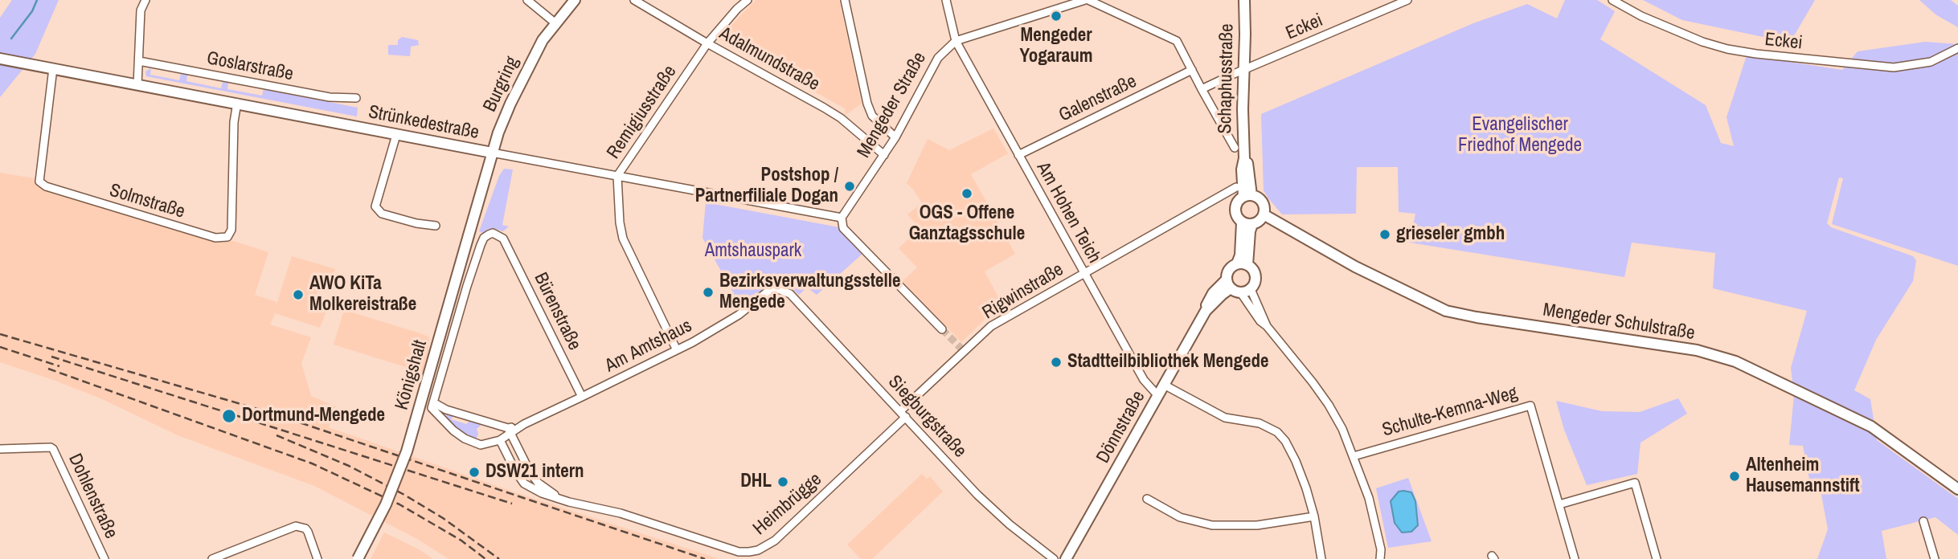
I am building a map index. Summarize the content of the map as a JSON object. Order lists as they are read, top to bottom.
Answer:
{
  "streets": {
    "main road": [
      "Schaphusstraße",
      "Burgring",
      "Strünkedestraße",
      "Mengeder Schulstraße",
      "Königshalt",
      "Dönnstraße"
    ],
    "street": [
      "Eckei",
      "Adalmundstraße",
      "Goslarstraße",
      "Galenstraße",
      "Mengeder Straße",
      "Remigiusstraße",
      "Solmstraße",
      "Am Hohen Teich",
      "Rigwinstraße",
      "Bürenstraße",
      "Am Amtshaus",
      "Schulte-Kemna-Weg",
      "Siegburgstraße",
      "Dohlenstraße",
      "Heimbrügge"
    ]
  },
  "crossings": [
    ["Eckei", "Schaphusstraße"],
    ["Adalmundstraße", "Mengeder Straße"],
    ["Adalmundstraße", "Remigiusstraße"],
    ["Schaphusstraße", "Mengeder Schulstraße"],
    ["Burgring", "Strünkedestraße"],
    ["Burgring", "Königshalt"],
    ["Galenstraße", "Mengeder Straße"],
    ["Galenstraße", "Am Hohen Teich"],
    ["Mengeder Straße", "Strünkedestraße"],
    ["Mengeder Straße", "Am Hohen Teich"],
    ["Remigiusstraße", "Strünkedestraße"],
    ["Remigiusstraße", "Am Amtshaus"],
    ["Strünkedestraße", "Solmstraße"],
    ["Am Hohen Teich", "Rigwinstraße"],
    ["Am Hohen Teich", "Dönnstraße"],
    ["Rigwinstraße", "Siegburgstraße"],
    ["Rigwinstraße", "Heimbrügge"],
    ["Bürenstraße", "Am Amtshaus"],
    ["Am Amtshaus", "Siegburgstraße"],
    ["Am Amtshaus", "Heimbrügge"],
    ["Siegburgstraße", "Heimbrügge"]
  ],
  "parks": ["Evangelischer Friedhof Mengede", "Amtshauspark"],
  "places": [
    "Mengeder Yogaraum",
    "Postshop / Partnerfiliale Dogan",
    "OGS - Offene Ganztagsschule",
    "grieseler gmbh",
    "Bezirksverwaltungsstelle Mengede",
    "AWO KiTa Molkereistraße",
    "Stadtteilbibliothek Mengede",
    "Dortmund-Mengede",
    "DSW21 intern",
    "Altenheim Hausemannstift",
    "DHL"
  ]
}
